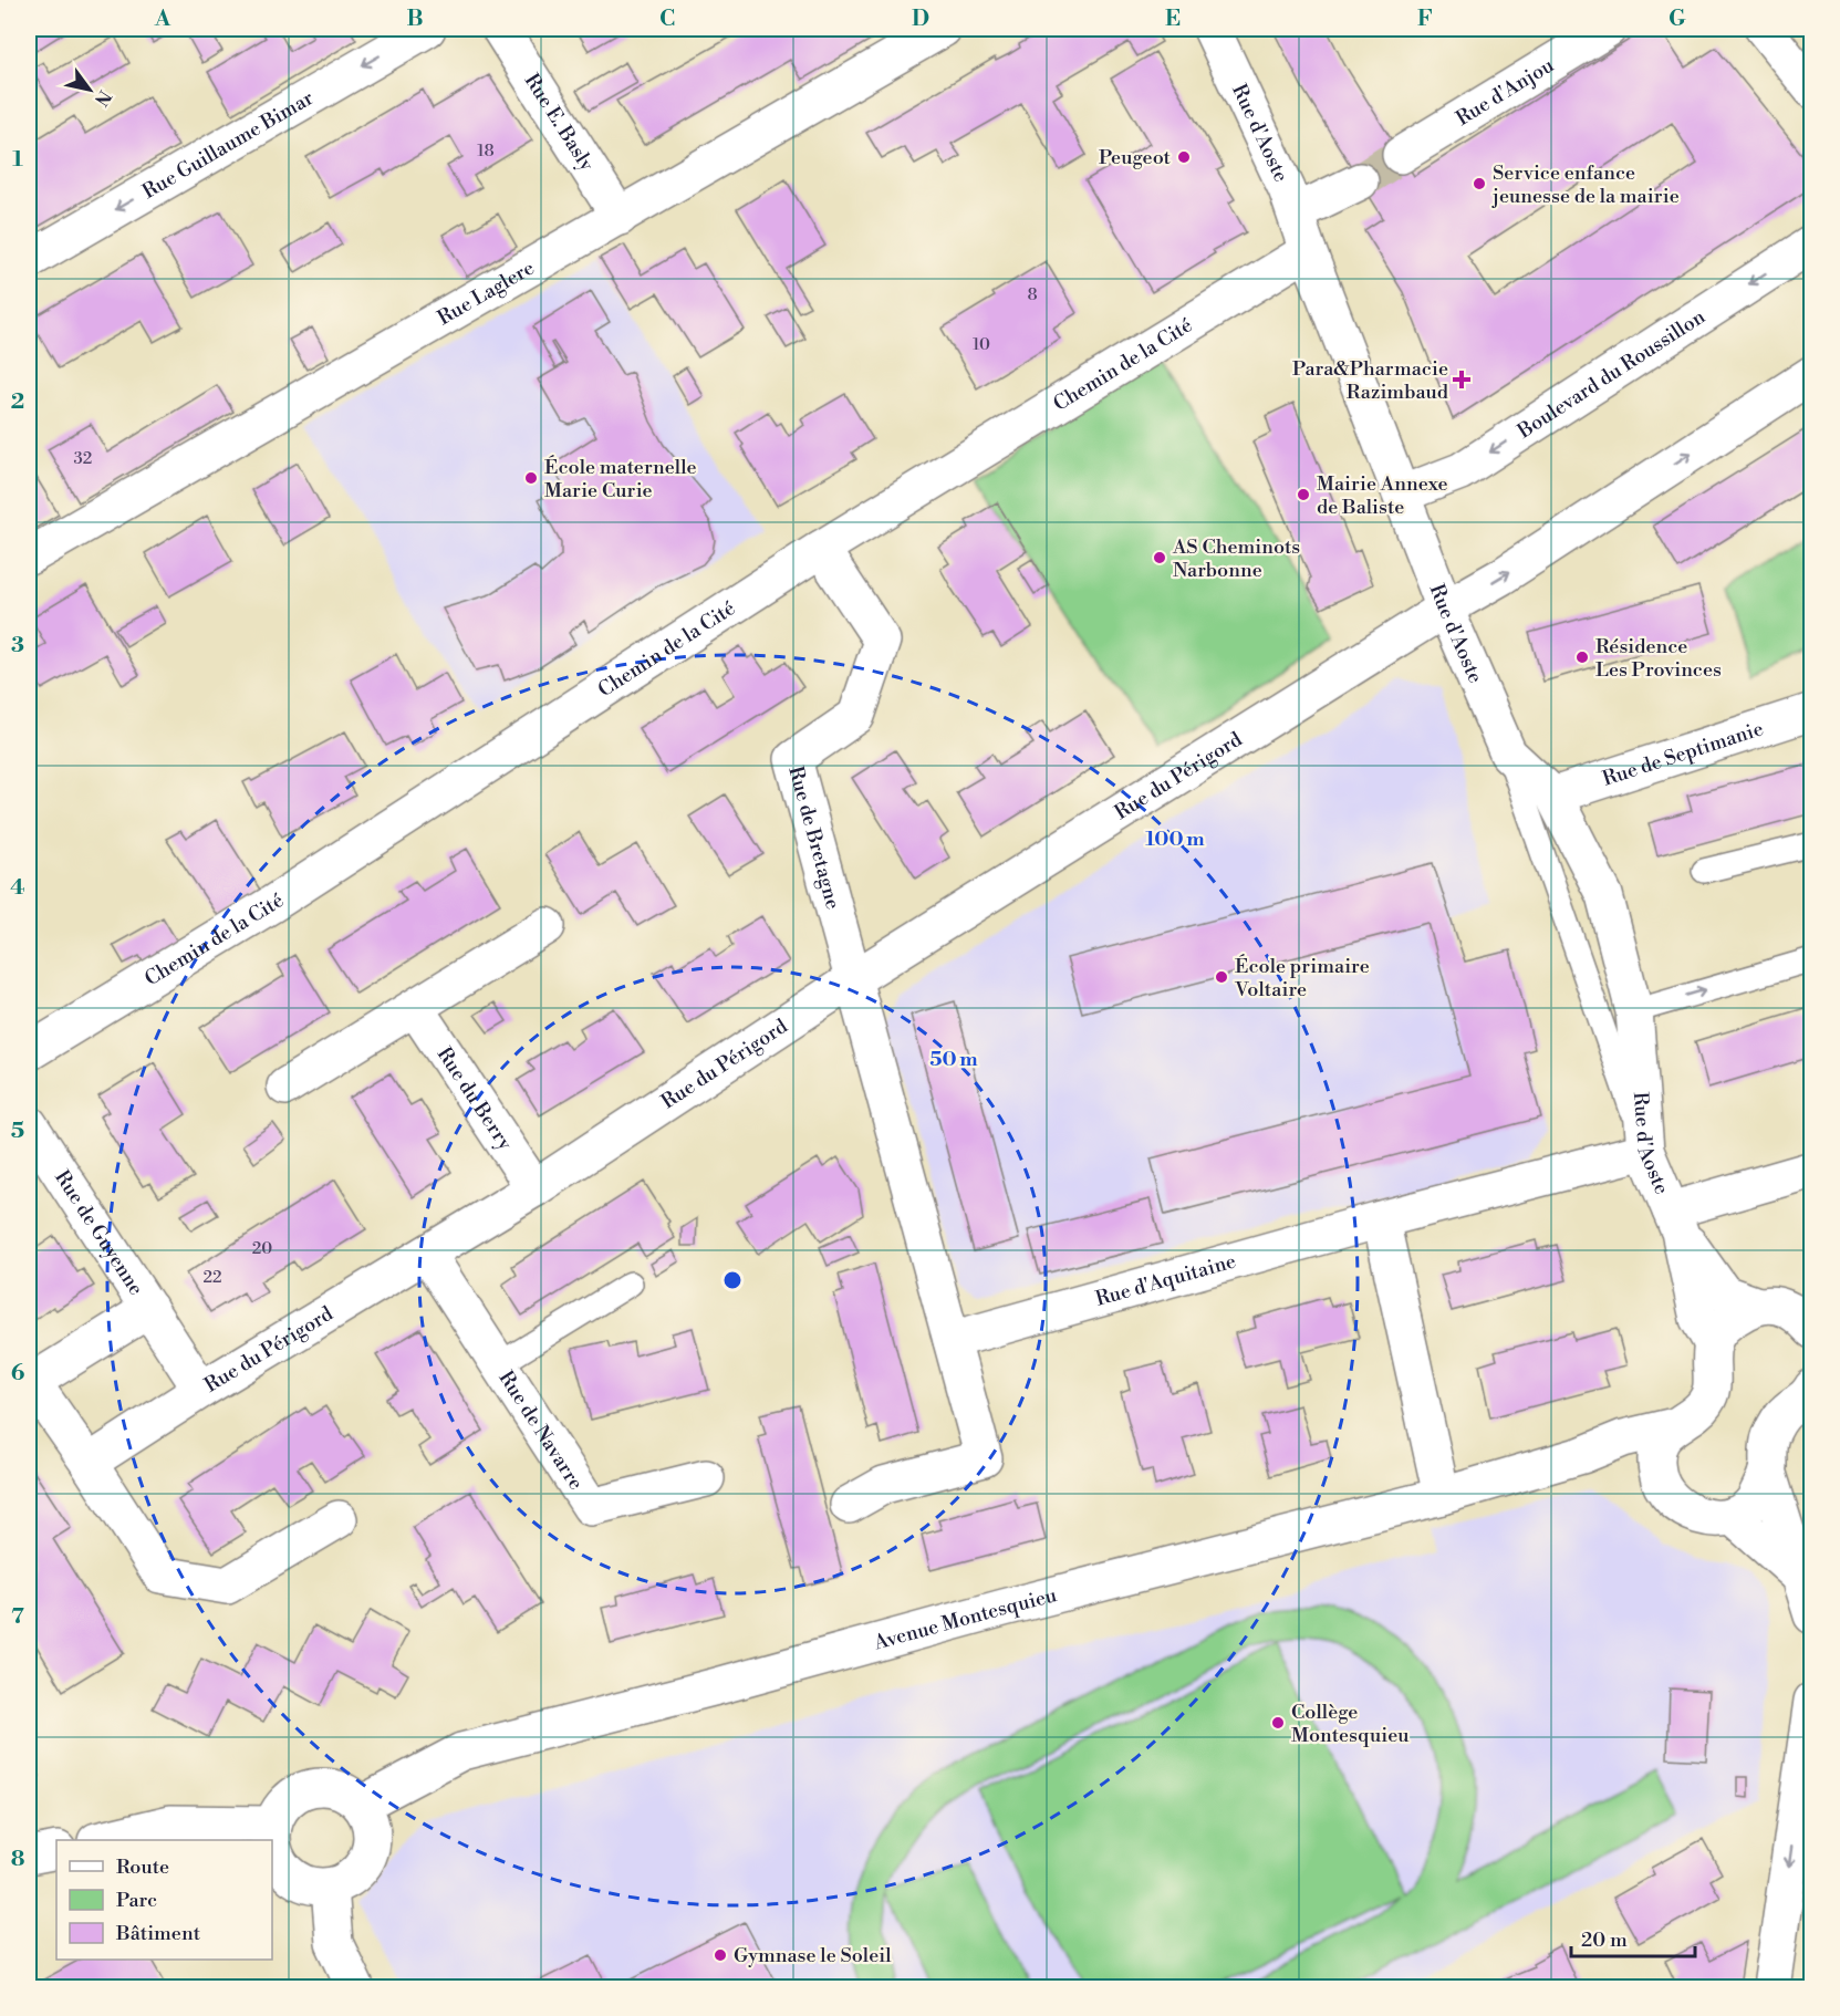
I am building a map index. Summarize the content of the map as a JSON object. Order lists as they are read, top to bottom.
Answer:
{
  "streets": {
    "street": [
      "Rue d'Anjou",
      "Rue E. Basly",
      "Rue d'Aoste",
      "Rue Guillaume Bimar",
      "Rue Laglere",
      "Chemin de la Cité",
      "Boulevard du Roussillon",
      "Rue de Septimanie",
      "Rue du Périgord",
      "Rue de Bretagne",
      "Rue du Berry",
      "Rue de Guyenne",
      "Rue d'Aquitaine",
      "Rue de Navarre",
      "Avenue Montesquieu"
    ]
  },
  "crossings": [
    ["Rue E. Basly", "Rue Laglere"],
    ["Rue d'Aoste", "Chemin de la Cité"],
    ["Rue d'Aoste", "Boulevard du Roussillon"],
    ["Rue d'Aoste", "Rue de Septimanie"],
    ["Rue d'Aoste", "Rue du Périgord"],
    ["Rue d'Aoste", "Rue d'Aquitaine"],
    ["Rue d'Aoste", "Avenue Montesquieu"],
    ["Chemin de la Cité", "Rue de Bretagne"],
    ["Rue du Périgord", "Rue de Bretagne"],
    ["Rue du Périgord", "Rue du Berry"],
    ["Rue du Périgord", "Rue de Guyenne"],
    ["Rue du Périgord", "Rue de Navarre"]
  ],
  "one_way": ["Rue Guillaume Bimar"],
  "places": {
    "other": [
      "Peugeot",
      "Service enfance jeunesse de la mairie",
      "École maternelle Marie Curie",
      "Mairie Annexe de Baliste",
      "AS Cheminots Narbonne",
      "Résidence Les Provinces",
      "École primaire Voltaire",
      "Collège Montesquieu",
      "Gymnase le Soleil"
    ],
    "health": ["Para&Pharmacie Razimbaud"]
  },
  "house_numbers": [
    "18",
    "8",
    "10",
    "32",
    "20",
    "22"
  ],
  "legend": ["Route", "Parc", "Bâtiment"],
  "scale_bar": "20 m",
  "north": "bottom right",
  "grid": {
    "columns": [
      "A",
      "B",
      "C",
      "D",
      "E",
      "F",
      "G"
    ],
    "rows": [
      "1",
      "2",
      "3",
      "4",
      "5",
      "6",
      "7",
      "8"
    ]
  },
  "rings": ["100 m", "50 m"]
}
